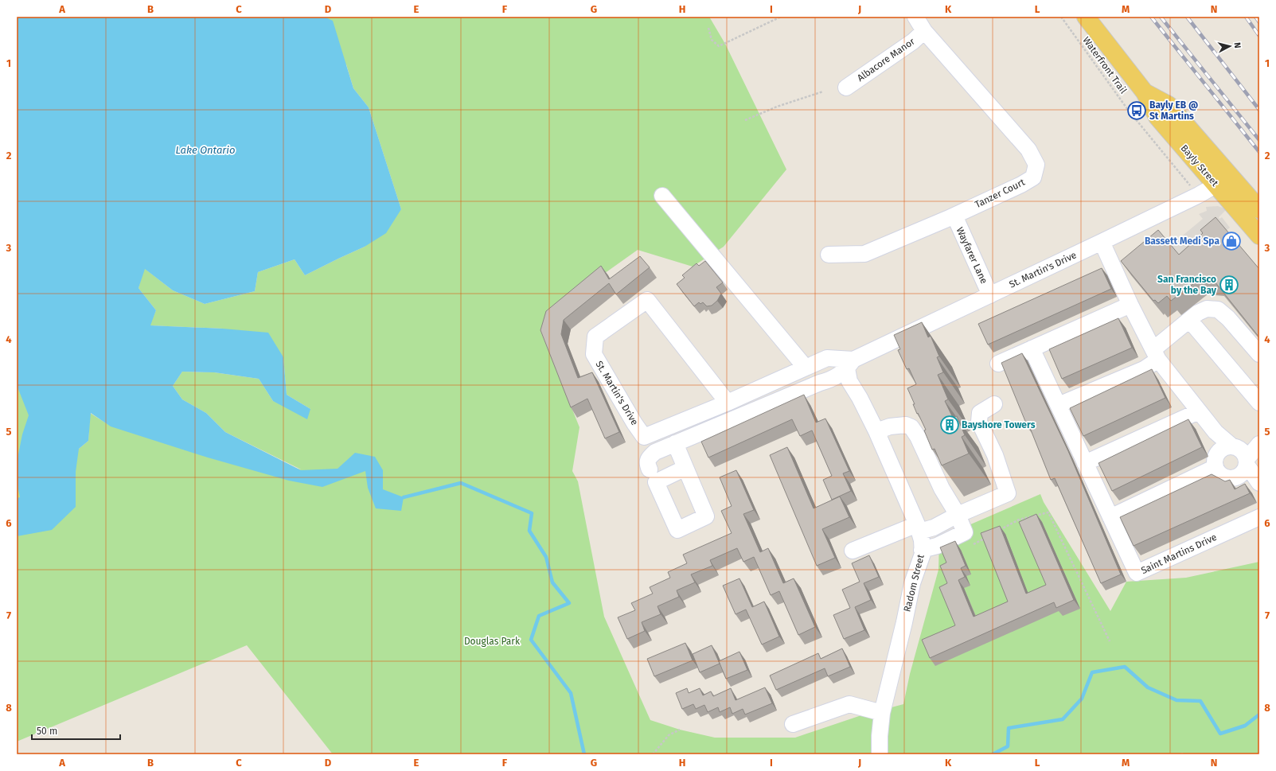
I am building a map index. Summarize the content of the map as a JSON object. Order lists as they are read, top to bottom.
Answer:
{
  "streets": {
    "main road": ["Bayly Street"],
    "street": [
      "Albacore Manor",
      "Tanzer Court",
      "Wayfarer Lane",
      "St. Martin's Drive",
      "Saint Martins Drive",
      "Radom Street"
    ],
    "path": ["Waterfront Trail"]
  },
  "crossings": [
    ["Albacore Manor", "Tanzer Court"],
    ["Waterfront Trail", "St. Martin's Drive"],
    ["Bayly Street", "St. Martin's Drive"],
    ["Tanzer Court", "Wayfarer Lane"],
    ["Wayfarer Lane", "St. Martin's Drive"],
    ["St. Martin's Drive", "Radom Street"]
  ],
  "water": ["Lake Ontario"],
  "parks": ["Douglas Park"],
  "places": {
    "bus stop": ["Bayly EB @ St Martins"],
    "shop": ["Bassett Medi Spa"],
    "building": ["San Francisco by the Bay", "Bayshore Towers"]
  },
  "scale_bar": "50 m",
  "north": "right",
  "grid": {
    "columns": [
      "A",
      "B",
      "C",
      "D",
      "E",
      "F",
      "G",
      "H",
      "I",
      "J",
      "K",
      "L",
      "M",
      "N"
    ],
    "rows": [
      "1",
      "2",
      "3",
      "4",
      "5",
      "6",
      "7",
      "8"
    ]
  }
}
